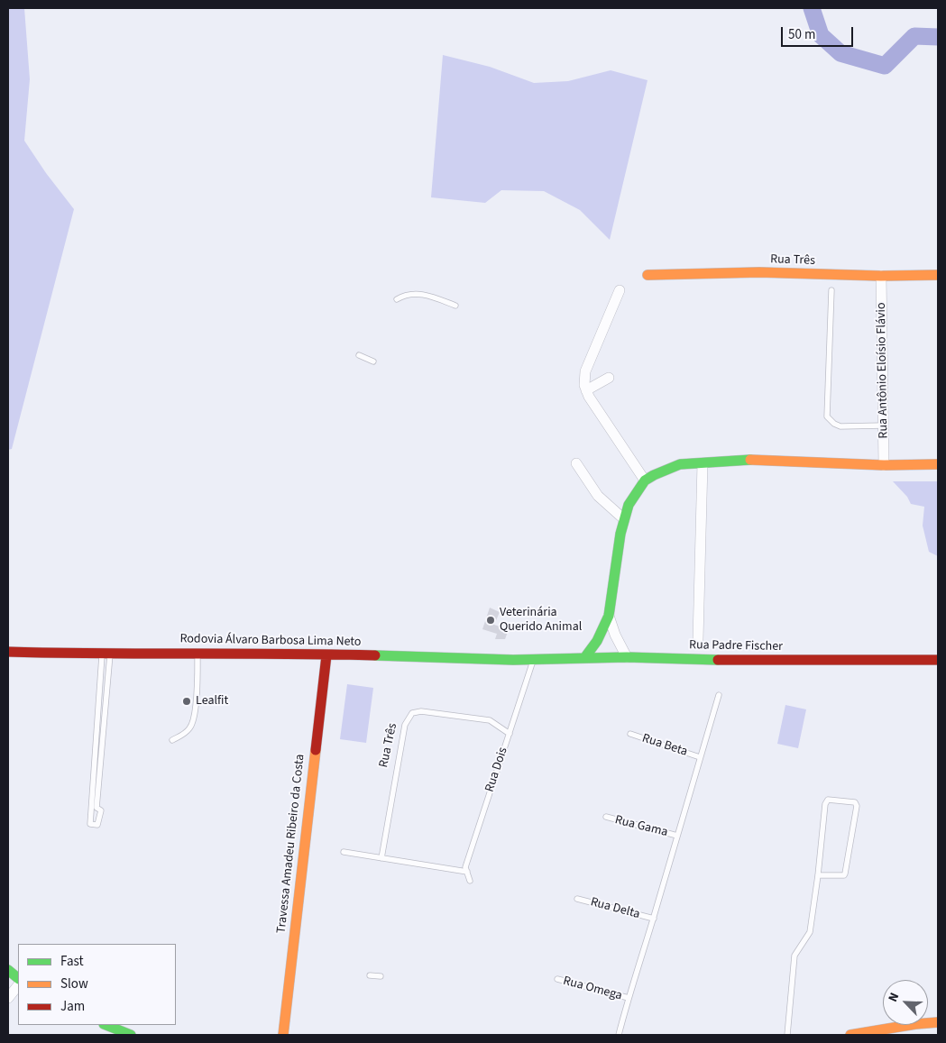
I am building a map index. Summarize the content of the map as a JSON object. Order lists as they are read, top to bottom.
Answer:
{
  "streets": {
    "street": [
      "Rua Três",
      "Rua Antônio Eloísio Flávio",
      "Rodovia Álvaro Barbosa Lima Neto",
      "Rua Padre Fischer",
      "Travessa Amadeu Ribeiro da Costa"
    ],
    "lane": [
      "Rua Beta",
      "Rua Dois",
      "Rua Gama",
      "Rua Delta",
      "Rua Omega"
    ]
  },
  "crossings": [
    ["Rua Três", "Rua Antônio Eloísio Flávio"],
    ["Rua Três", "Rua Dois"],
    ["Rodovia Álvaro Barbosa Lima Neto", "Rua Padre Fischer"],
    ["Rodovia Álvaro Barbosa Lima Neto", "Rua Dois"],
    ["Rodovia Álvaro Barbosa Lima Neto", "Travessa Amadeu Ribeiro da Costa"],
    ["Rua Padre Fischer", "Rua Dois"]
  ],
  "places": ["Veterinária Querido Animal", "Lealfit"],
  "legend": ["Fast", "Slow", "Jam"],
  "scale_bar": "50 m",
  "north": "top left"
}
